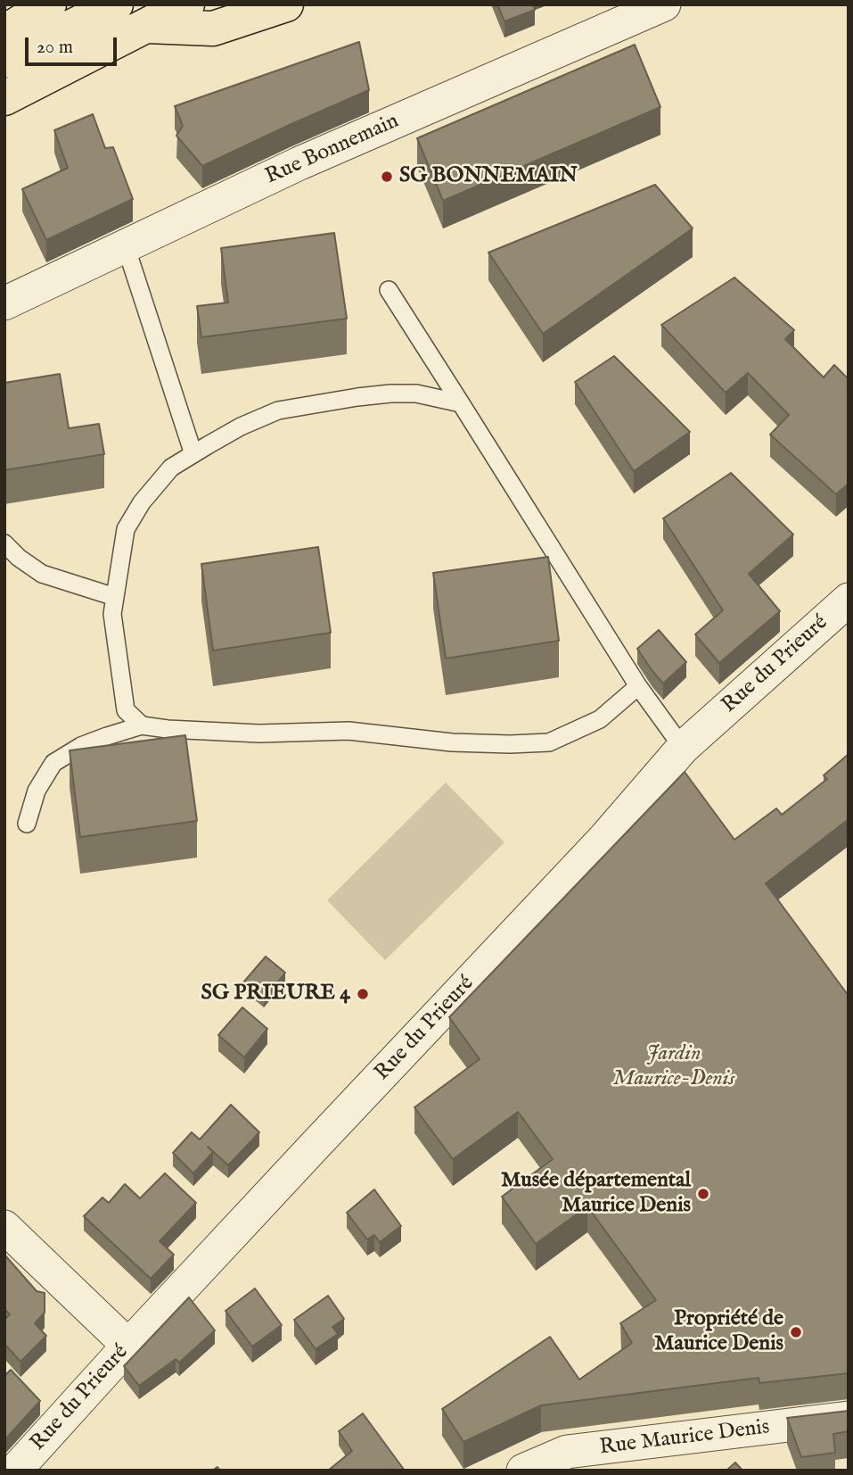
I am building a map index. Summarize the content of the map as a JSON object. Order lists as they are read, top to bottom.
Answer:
{
  "streets": {
    "street": ["Rue Bonnemain", "Rue du Prieuré", "Rue Maurice Denis"]
  },
  "parks": ["Jardin Maurice-Denis"],
  "places": [
    "SG BONNEMAIN",
    "SG PRIEURE 4",
    "Musée départemental Maurice Denis",
    "Propriété de Maurice Denis"
  ],
  "scale_bar": "20 m"
}
